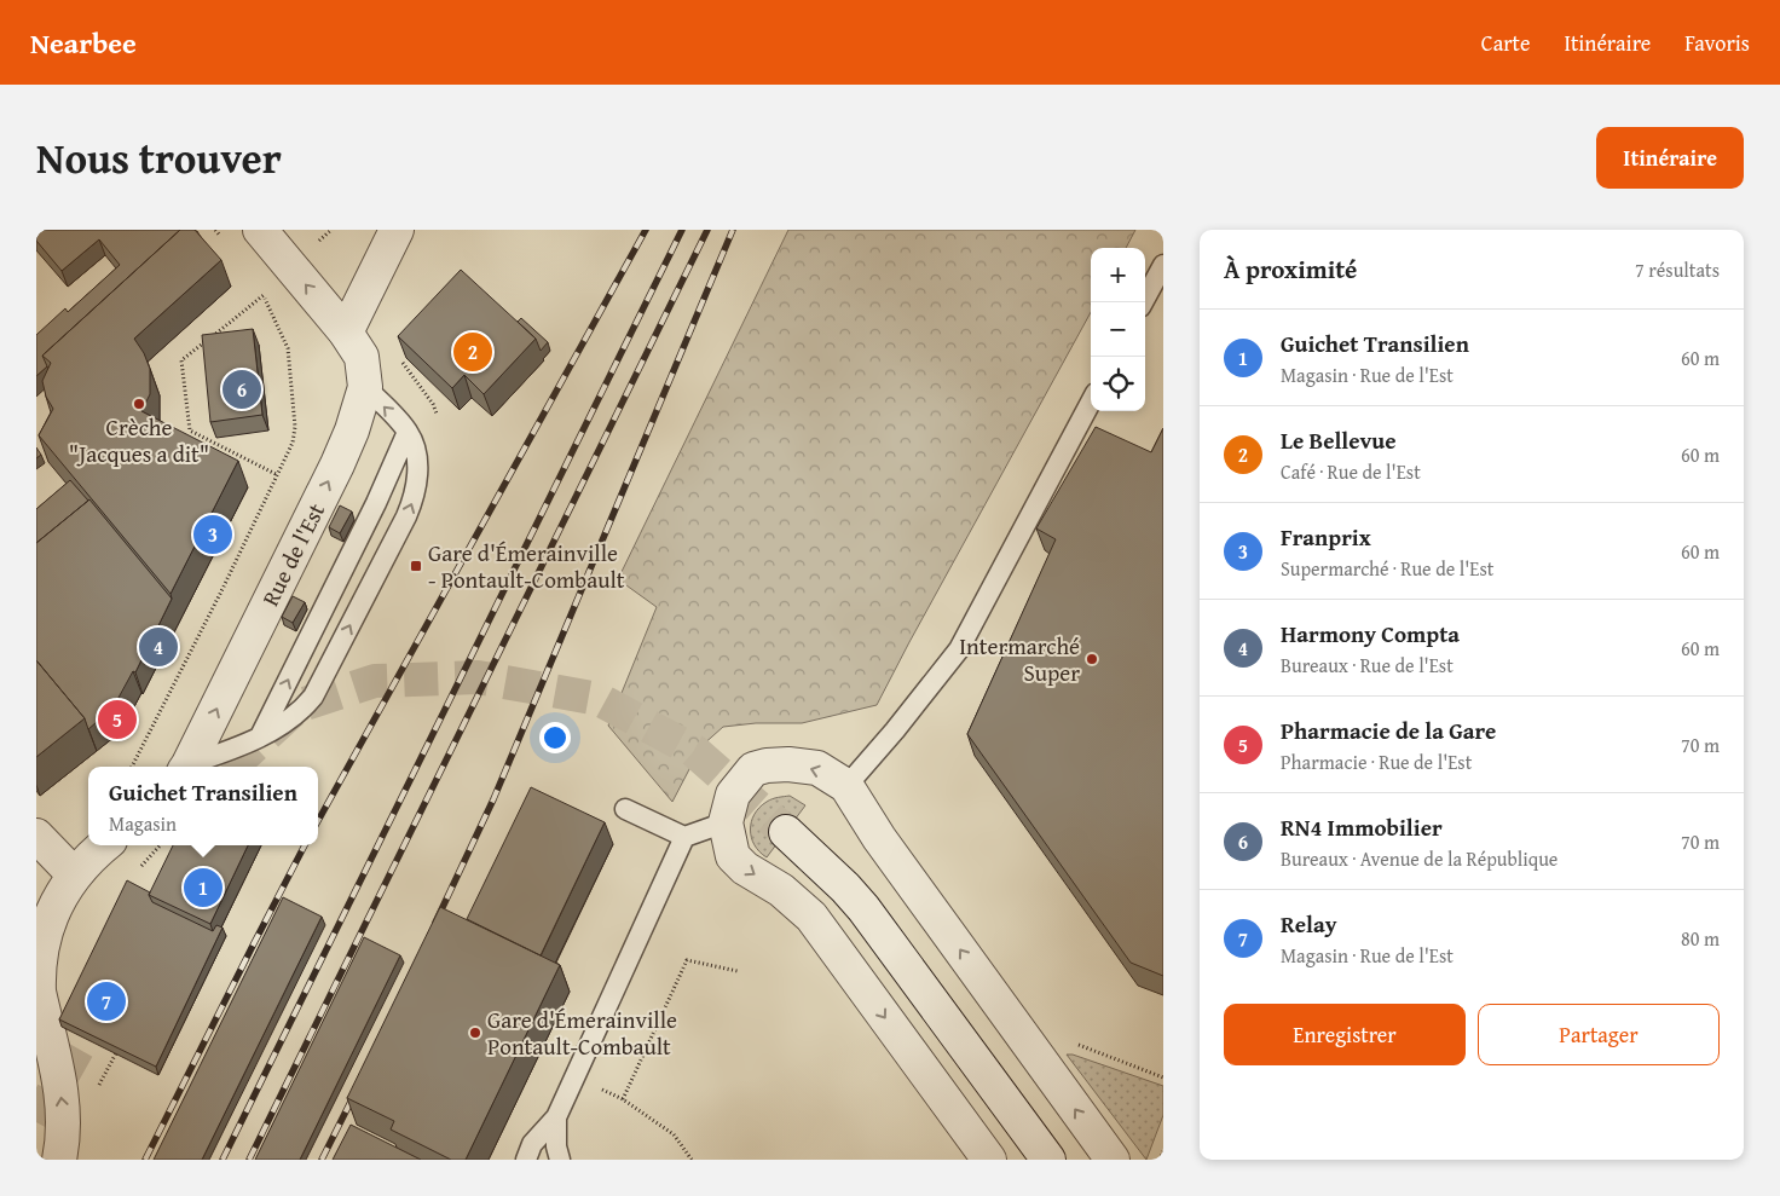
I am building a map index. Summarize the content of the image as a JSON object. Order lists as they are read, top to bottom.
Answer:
{
  "streets": {
    "street": ["Rue de l'Est"]
  },
  "one_way": ["Rue de l'Est"],
  "places": {
    "other": ["Crèche \"Jacques a dit\"", "Intermarché Super", "Gare d'Émerainville Pontault-Combault"],
    "transit": ["Gare d'Émerainville - Pontault-Combault"]
  },
  "page": {
    "header": "Nearbee",
    "nav": ["Carte", "Itinéraire", "Favoris"],
    "title": "Nous trouver",
    "buttons": [
      "Itinéraire",
      ["Enregistrer", "Partager"]
    ],
    "heading": ["À proximité", "7 résultats"],
    "map_buttons": ["+", "−"],
    "list": [
      {
        "mark": "1",
        "name": "Guichet Transilien",
        "note": "Magasin · Rue de l'Est",
        "value": "60 m"
      },
      {
        "mark": "2",
        "name": "Le Bellevue",
        "note": "Café · Rue de l'Est",
        "value": "60 m"
      },
      {
        "mark": "3",
        "name": "Franprix",
        "note": "Supermarché · Rue de l'Est",
        "value": "60 m"
      },
      {
        "mark": "4",
        "name": "Harmony Compta",
        "note": "Bureaux · Rue de l'Est",
        "value": "60 m"
      },
      {
        "mark": "5",
        "name": "Pharmacie de la Gare",
        "note": "Pharmacie · Rue de l'Est",
        "value": "70 m"
      },
      {
        "mark": "6",
        "name": "RN4 Immobilier",
        "note": "Bureaux · Avenue de la République",
        "value": "70 m"
      },
      {
        "mark": "7",
        "name": "Relay",
        "note": "Magasin · Rue de l'Est",
        "value": "80 m"
      }
    ],
    "pins": [
      "2",
      "6",
      "3",
      "4",
      "5",
      "1",
      "7"
    ],
    "popup": ["Guichet Transilien", "Magasin"]
  }
}
